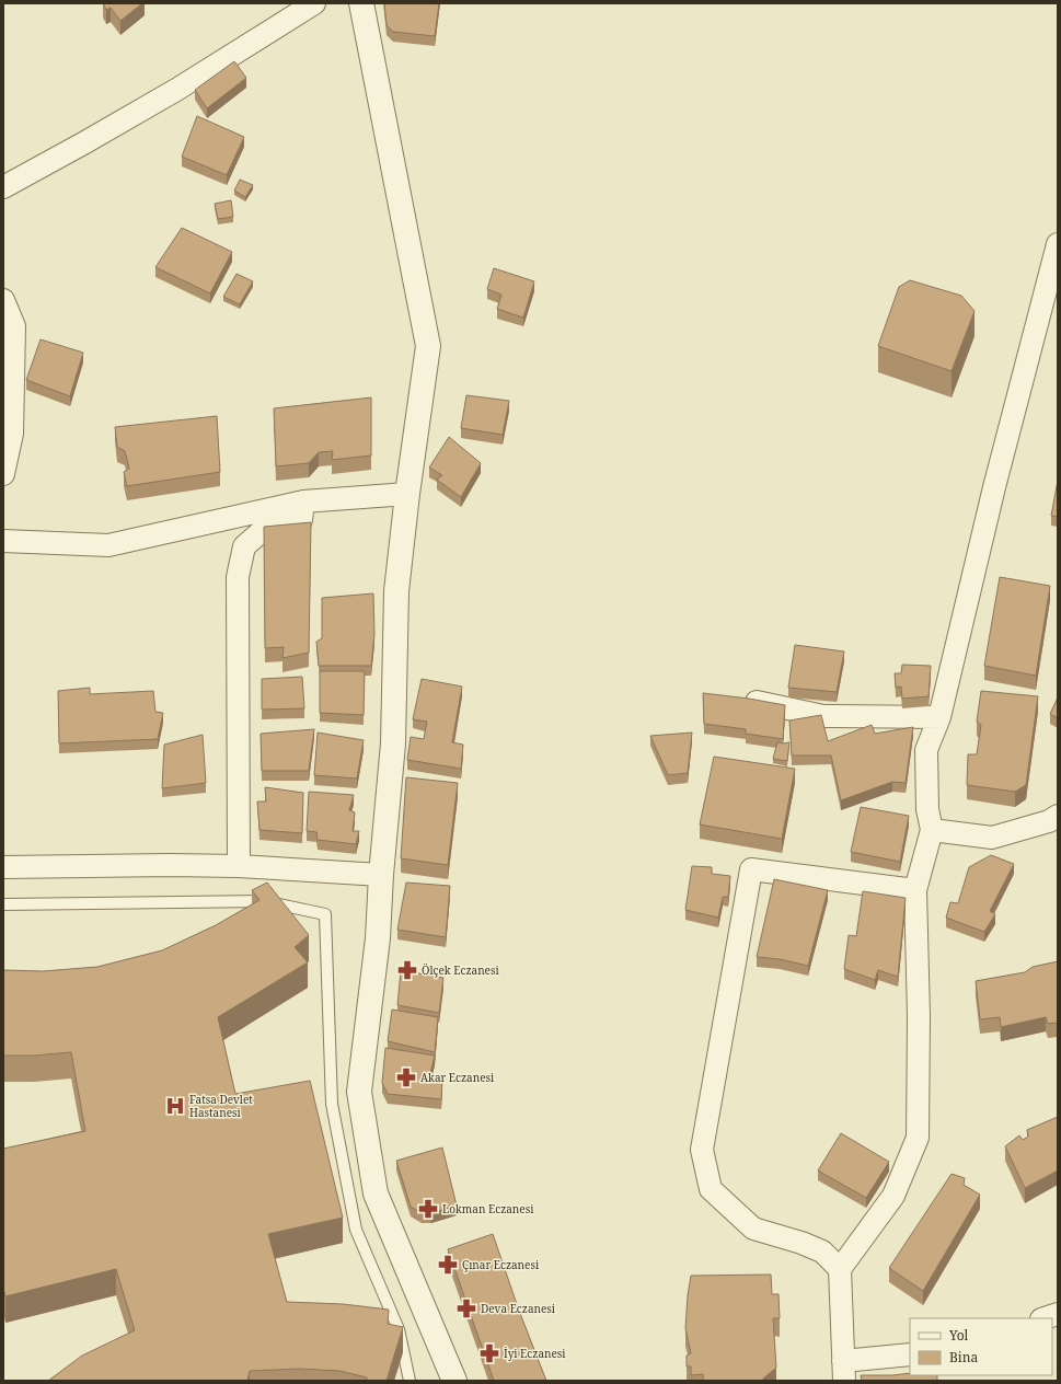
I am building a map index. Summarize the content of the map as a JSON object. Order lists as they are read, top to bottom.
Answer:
{
  "places": {
    "pharmacy": [
      "Ölçek Eczanesi",
      "Akar Eczanesi",
      "Lokman Eczanesi",
      "Çınar Eczanesi",
      "Deva Eczanesi",
      "İyi Eczanesi"
    ],
    "hospital": ["Fatsa Devlet Hastanesi"]
  },
  "legend": ["Yol", "Bina"]
}
